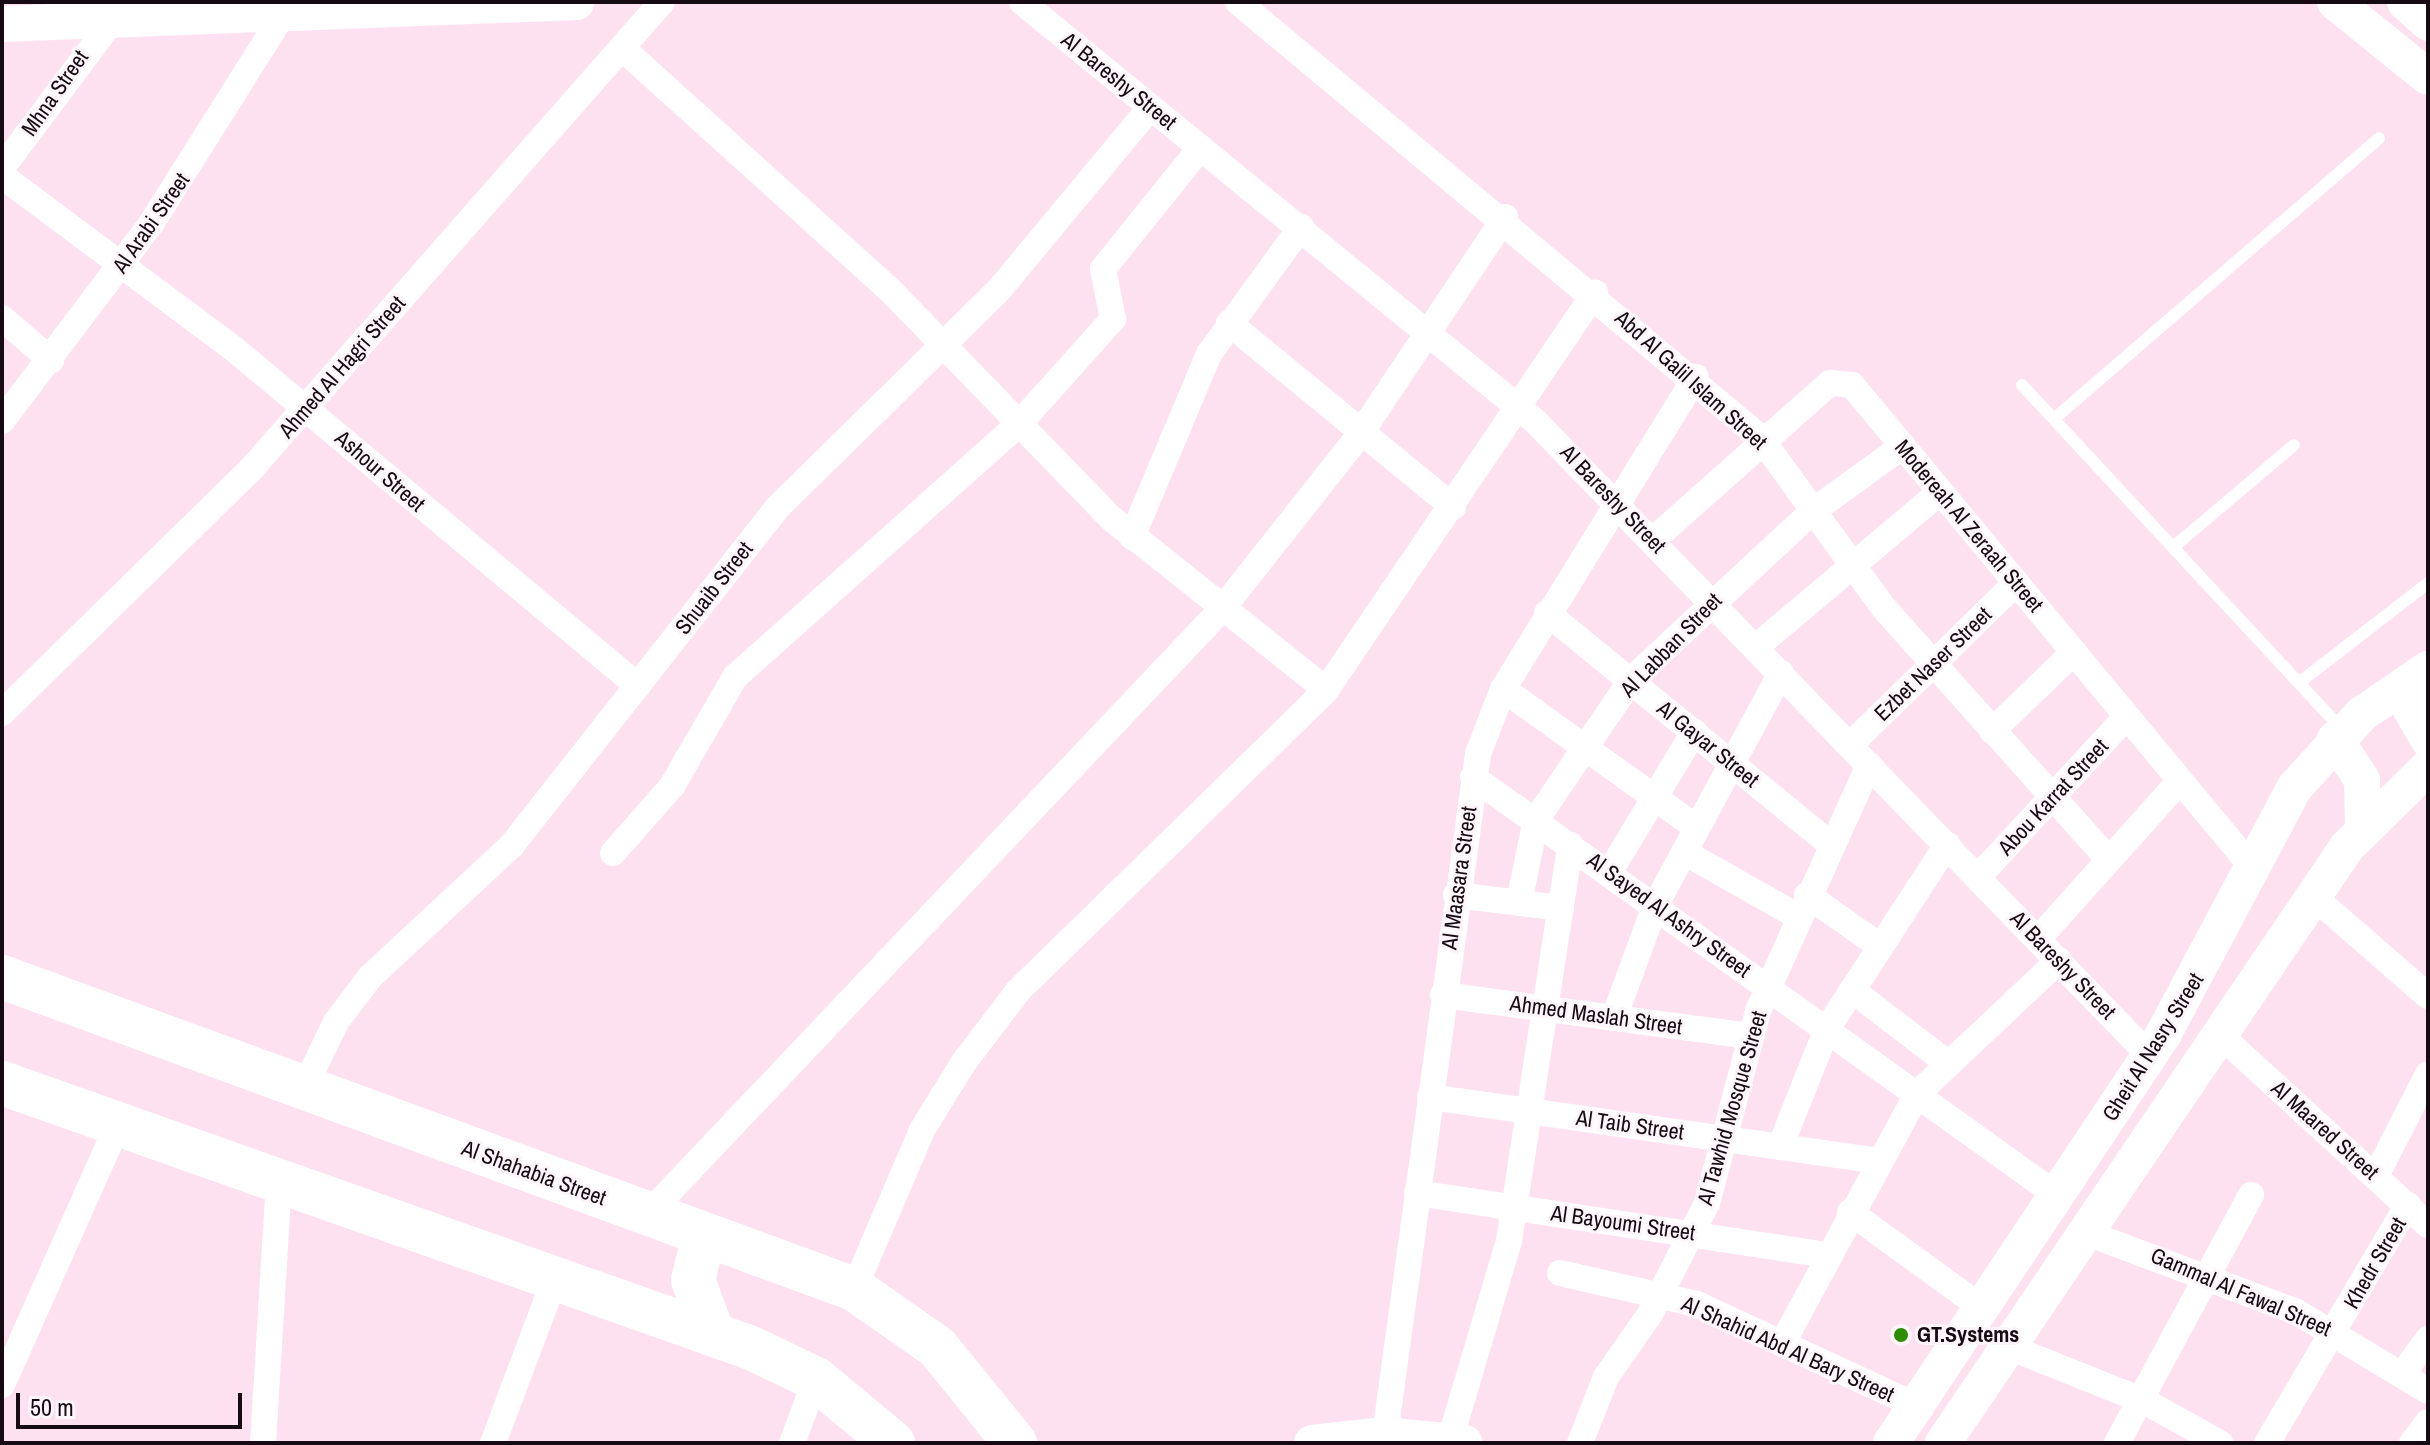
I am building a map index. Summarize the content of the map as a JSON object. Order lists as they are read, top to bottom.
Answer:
{
  "streets": {
    "highway": ["Al Shahabia Street"],
    "main road": ["Gheit Al Nasry Street"],
    "street": [
      "Al Bareshy Street",
      "Mhna Street",
      "Al Arabi Street",
      "Ahmed Al Hagri Street",
      "Abd Al Galil Islam Street",
      "Ashour Street",
      "Modereah Al Zeraah Street",
      "Shuaib Street",
      "Al Labban Street",
      "Ezbet Naser Street",
      "Al Gayar Street",
      "Abou Karrat Street",
      "Al Maasara Street",
      "Al Sayed Al Ashry Street",
      "Ahmed Maslah Street",
      "Al Tawhid Mosque Street",
      "Al Taib Street",
      "Al Maared Street",
      "Al Bayoumi Street",
      "Khedr Street",
      "Gammal Al Fawal Street",
      "Al Shahid Abd Al Bary Street"
    ]
  },
  "crossings": [
    ["Al Bareshy Street", "Modereah Al Zeraah Street"],
    ["Al Bareshy Street", "Shuaib Street"],
    ["Al Bareshy Street", "Al Labban Street"],
    ["Al Bareshy Street", "Ezbet Naser Street"],
    ["Al Bareshy Street", "Abou Karrat Street"],
    ["Al Bareshy Street", "Al Maasara Street"],
    ["Al Bareshy Street", "Gheit Al Nasry Street"],
    ["Al Bareshy Street", "Al Tawhid Mosque Street"],
    ["Al Arabi Street", "Ashour Street"],
    ["Ahmed Al Hagri Street", "Ashour Street"],
    ["Abd Al Galil Islam Street", "Modereah Al Zeraah Street"],
    ["Abd Al Galil Islam Street", "Al Labban Street"],
    ["Abd Al Galil Islam Street", "Ezbet Naser Street"],
    ["Abd Al Galil Islam Street", "Abou Karrat Street"],
    ["Abd Al Galil Islam Street", "Al Maasara Street"],
    ["Ashour Street", "Shuaib Street"],
    ["Modereah Al Zeraah Street", "Al Labban Street"],
    ["Modereah Al Zeraah Street", "Ezbet Naser Street"],
    ["Modereah Al Zeraah Street", "Abou Karrat Street"],
    ["Modereah Al Zeraah Street", "Gheit Al Nasry Street"],
    ["Shuaib Street", "Al Shahabia Street"],
    ["Al Labban Street", "Al Gayar Street"],
    ["Al Labban Street", "Al Sayed Al Ashry Street"],
    ["Al Gayar Street", "Al Maasara Street"],
    ["Al Gayar Street", "Al Tawhid Mosque Street"],
    ["Al Maasara Street", "Al Sayed Al Ashry Street"],
    ["Al Maasara Street", "Ahmed Maslah Street"],
    ["Al Maasara Street", "Al Taib Street"],
    ["Al Maasara Street", "Al Bayoumi Street"],
    ["Al Sayed Al Ashry Street", "Gheit Al Nasry Street"],
    ["Al Sayed Al Ashry Street", "Al Tawhid Mosque Street"],
    ["Ahmed Maslah Street", "Al Tawhid Mosque Street"],
    ["Gheit Al Nasry Street", "Al Shahid Abd Al Bary Street"],
    ["Al Tawhid Mosque Street", "Al Taib Street"],
    ["Al Tawhid Mosque Street", "Al Bayoumi Street"],
    ["Al Tawhid Mosque Street", "Al Shahid Abd Al Bary Street"],
    ["Al Maared Street", "Khedr Street"],
    ["Khedr Street", "Gammal Al Fawal Street"]
  ],
  "places": ["GT.Systems"],
  "scale_bar": "50 m"
}
